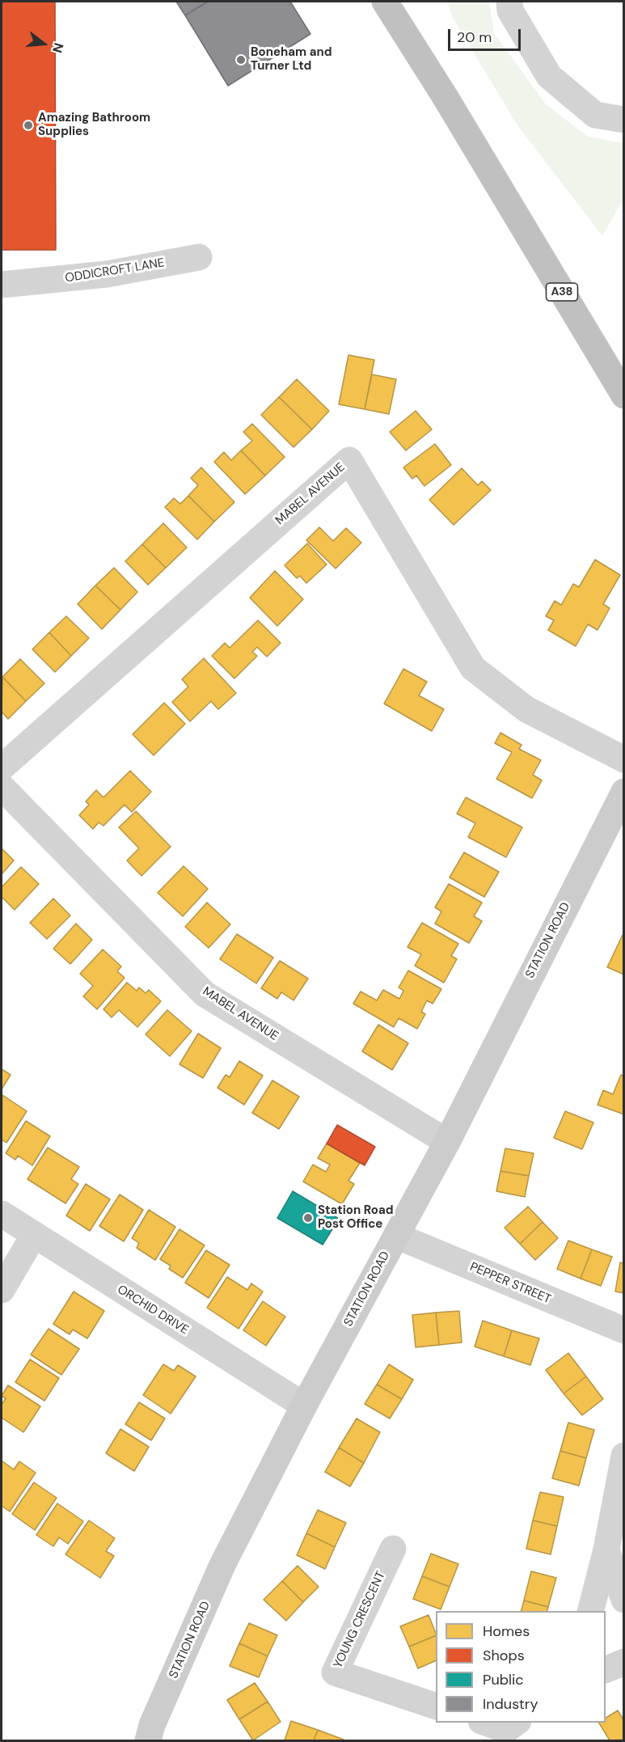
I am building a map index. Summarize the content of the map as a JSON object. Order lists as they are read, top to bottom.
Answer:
{
  "streets": {
    "highway": ["A38"],
    "main road": ["STATION ROAD"],
    "street": [
      "ODDICROFT LANE",
      "MABEL AVENUE",
      "PEPPER STREET",
      "ORCHID DRIVE",
      "YOUNG CRESCENT"
    ]
  },
  "crossings": [
    ["MABEL AVENUE", "STATION ROAD"],
    ["STATION ROAD", "PEPPER STREET"],
    ["STATION ROAD", "ORCHID DRIVE"]
  ],
  "places": ["Boneham and Turner Ltd", "Amazing Bathroom Supplies", "Station Road Post Office"],
  "legend": [
    "Homes",
    "Shops",
    "Public",
    "Industry"
  ],
  "scale_bar": "20 m",
  "north": "right"
}
